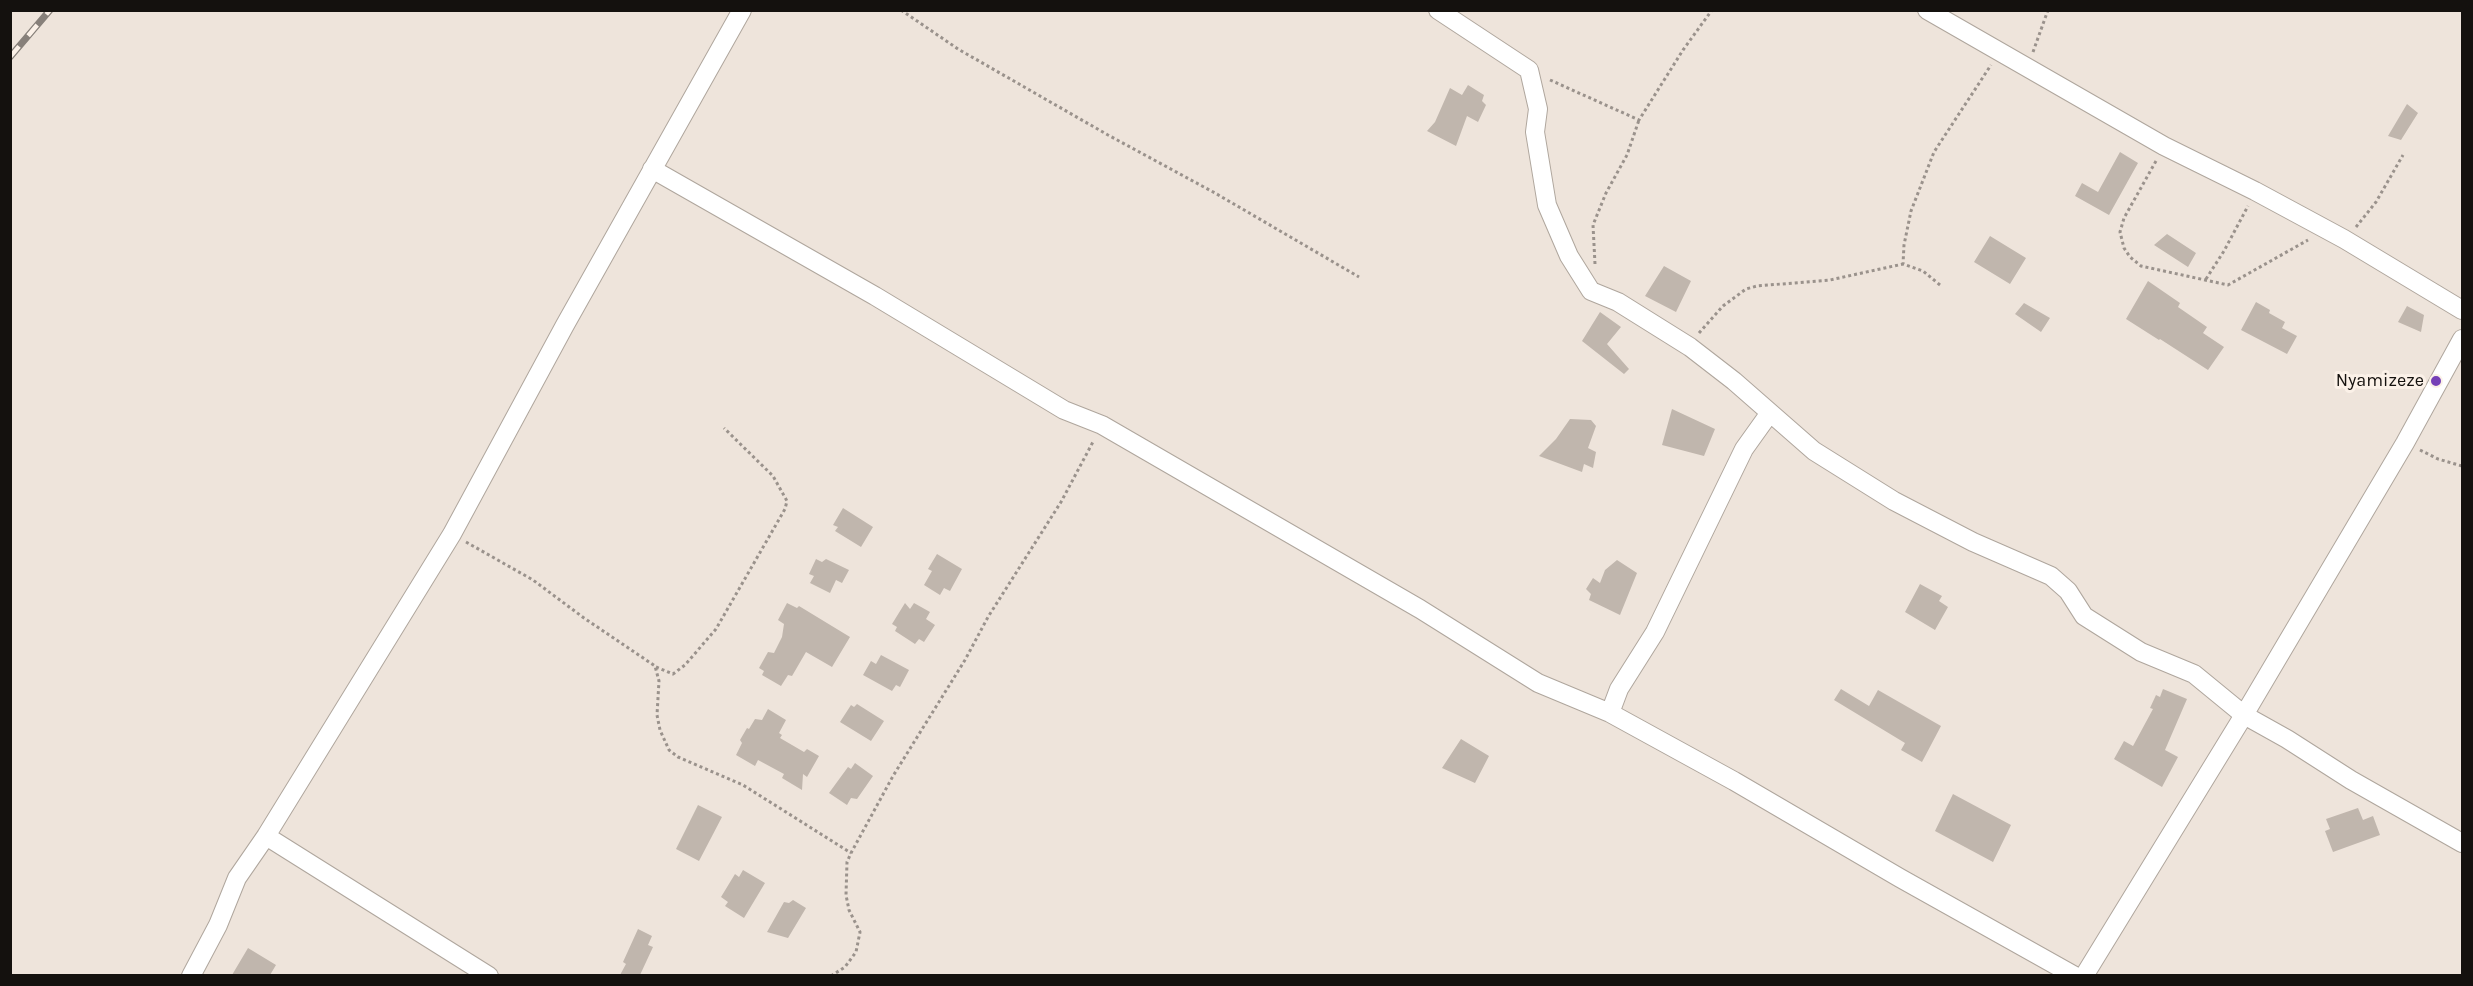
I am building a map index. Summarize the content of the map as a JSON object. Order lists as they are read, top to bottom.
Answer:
{
  "places": ["Nyamizeze"]
}
